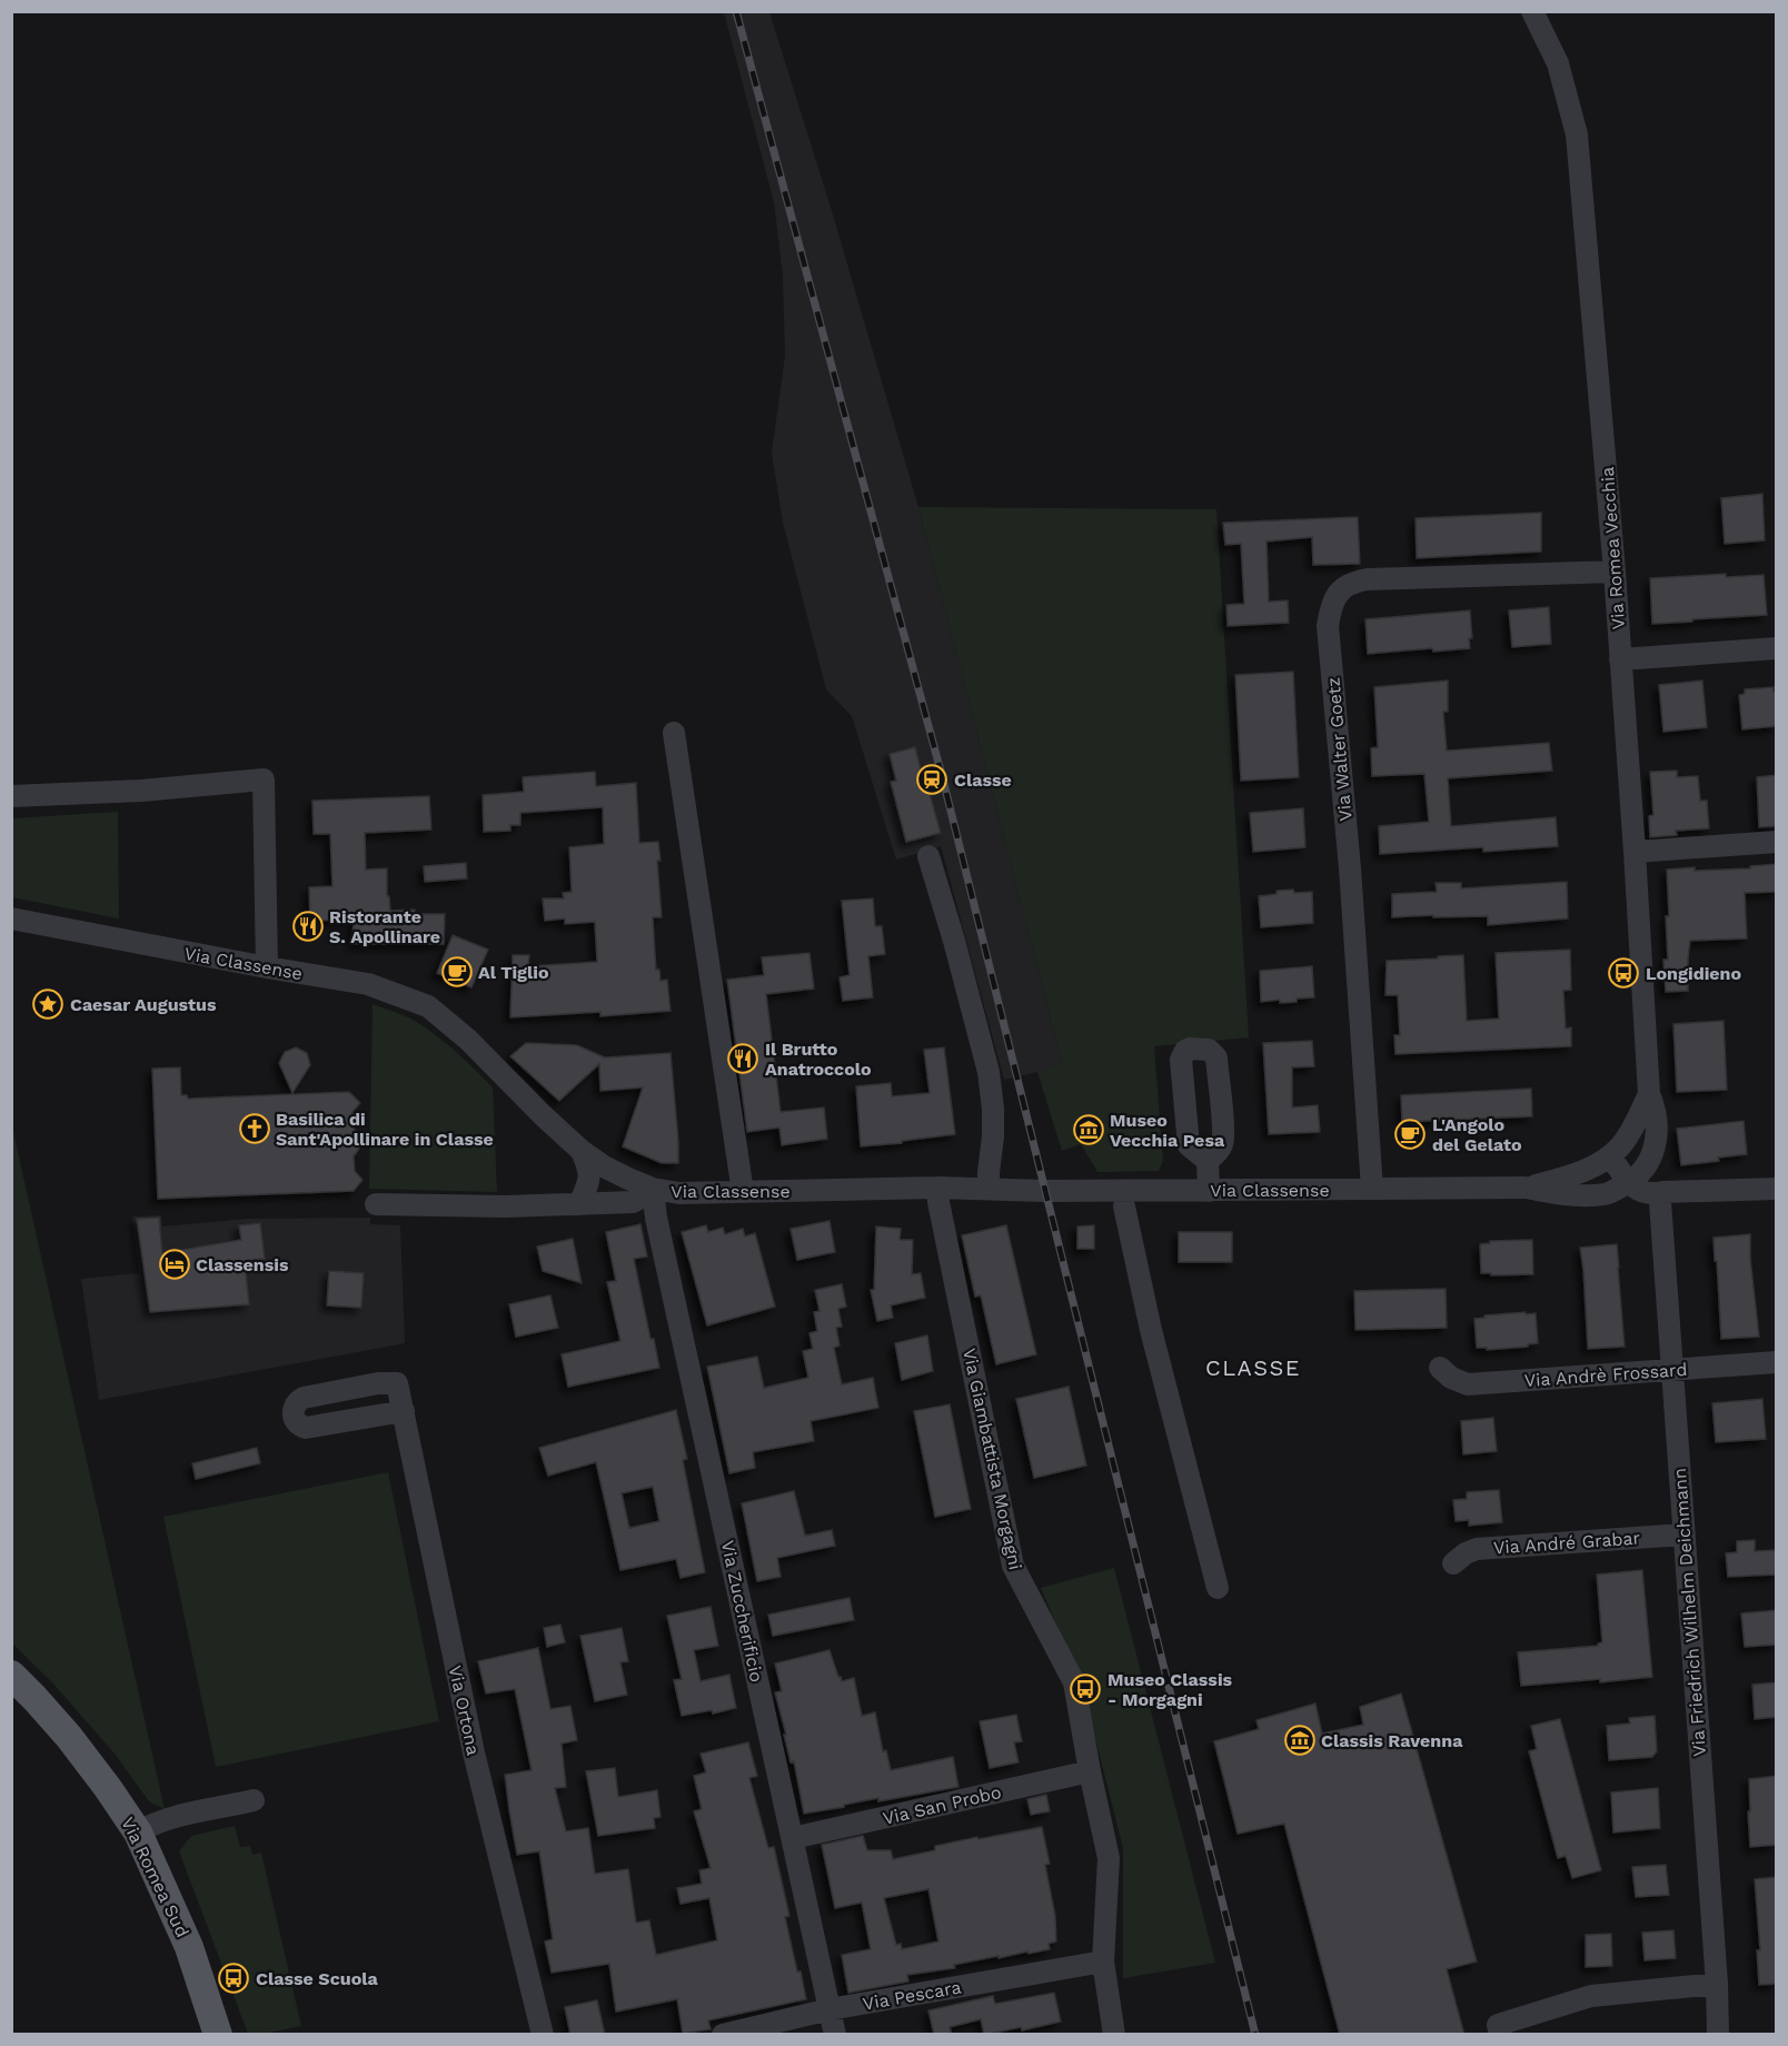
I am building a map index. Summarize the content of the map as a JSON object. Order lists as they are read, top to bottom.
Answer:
{
  "streets": {
    "main road": ["Via Romea Sud"],
    "street": [
      "Via Romea Vecchia",
      "Via Walter Goetz",
      "Via Classense",
      "Via Andrè Frossard",
      "Via Giambattista Morgagni",
      "Via André Grabar",
      "Via Zuccherificio",
      "Via Friedrich Wilhelm Deichmann",
      "Via Ortona",
      "Via San Probo",
      "Via Pescara"
    ]
  },
  "crossings": [
    ["Via Romea Vecchia", "Via Walter Goetz"],
    ["Via Romea Vecchia", "Via Classense"],
    ["Via Walter Goetz", "Via Classense"],
    ["Via Classense", "Via Giambattista Morgagni"],
    ["Via Classense", "Via Zuccherificio"],
    ["Via Andrè Frossard", "Via Friedrich Wilhelm Deichmann"],
    ["Via Giambattista Morgagni", "Via San Probo"],
    ["Via Giambattista Morgagni", "Via Pescara"],
    ["Via André Grabar", "Via Friedrich Wilhelm Deichmann"],
    ["Via Zuccherificio", "Via San Probo"],
    ["Via Zuccherificio", "Via Pescara"]
  ],
  "districts": ["CLASSE"],
  "places": {
    "station": ["Classe"],
    "restaurant": ["Ristorante S. Apollinare", "Il Brutto Anatroccolo"],
    "cafe": ["Al Tiglio", "L'Angolo del Gelato"],
    "bus stop": ["Longidieno", "Museo Classis - Morgagni", "Classe Scuola"],
    "place": ["Caesar Augustus"],
    "church": ["Basilica di Sant'Apollinare in Classe"],
    "museum": ["Museo Vecchia Pesa", "Classis Ravenna"],
    "hotel": ["Classensis"]
  }
}
